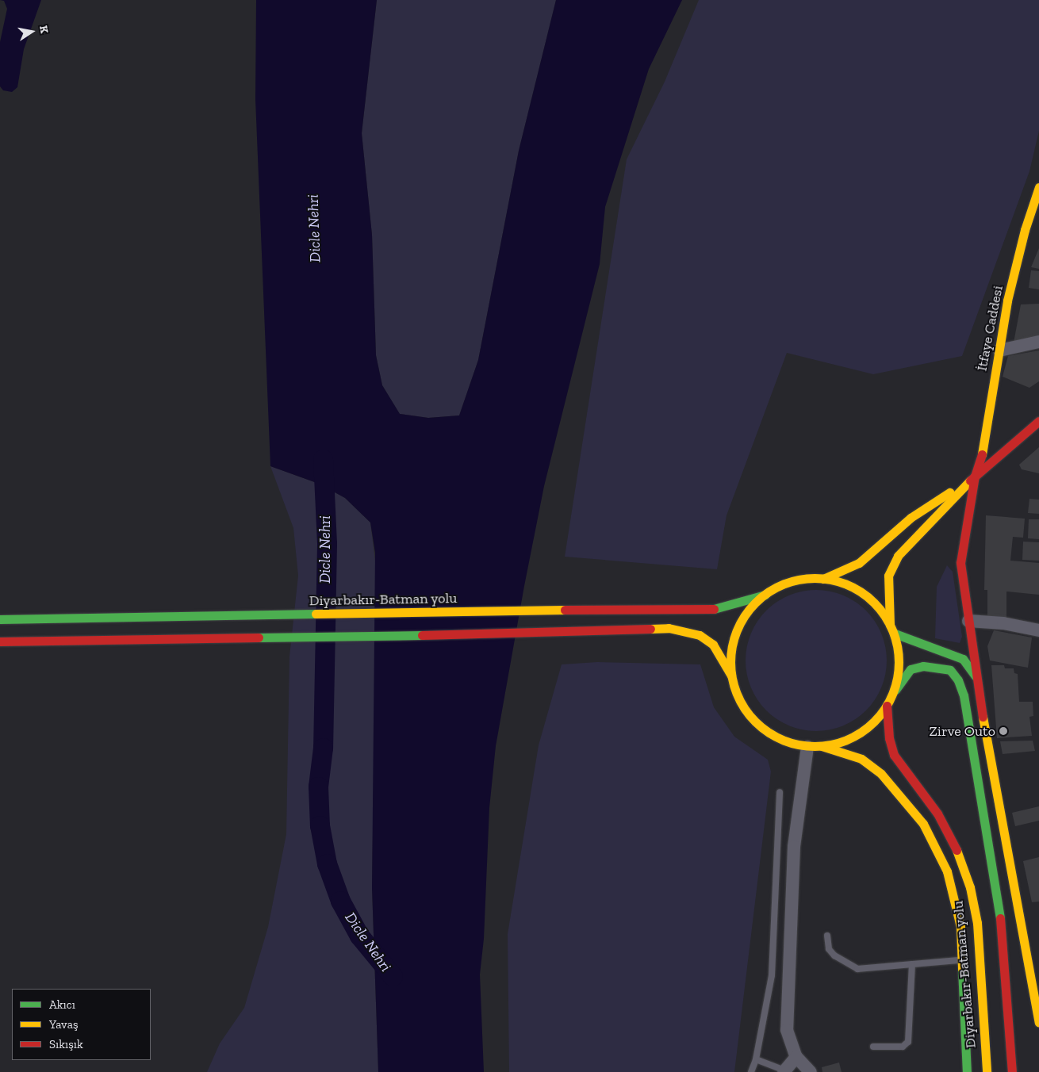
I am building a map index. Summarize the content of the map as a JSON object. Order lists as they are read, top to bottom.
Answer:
{
  "streets": {
    "main road": ["İtfaye Caddesi", "Diyarbakır-Batman yolu"]
  },
  "water": ["Dicle Nehri"],
  "places": ["Zirve Outo"],
  "legend": ["Akıcı", "Yavaş", "Sıkışık"],
  "north": "right"
}
